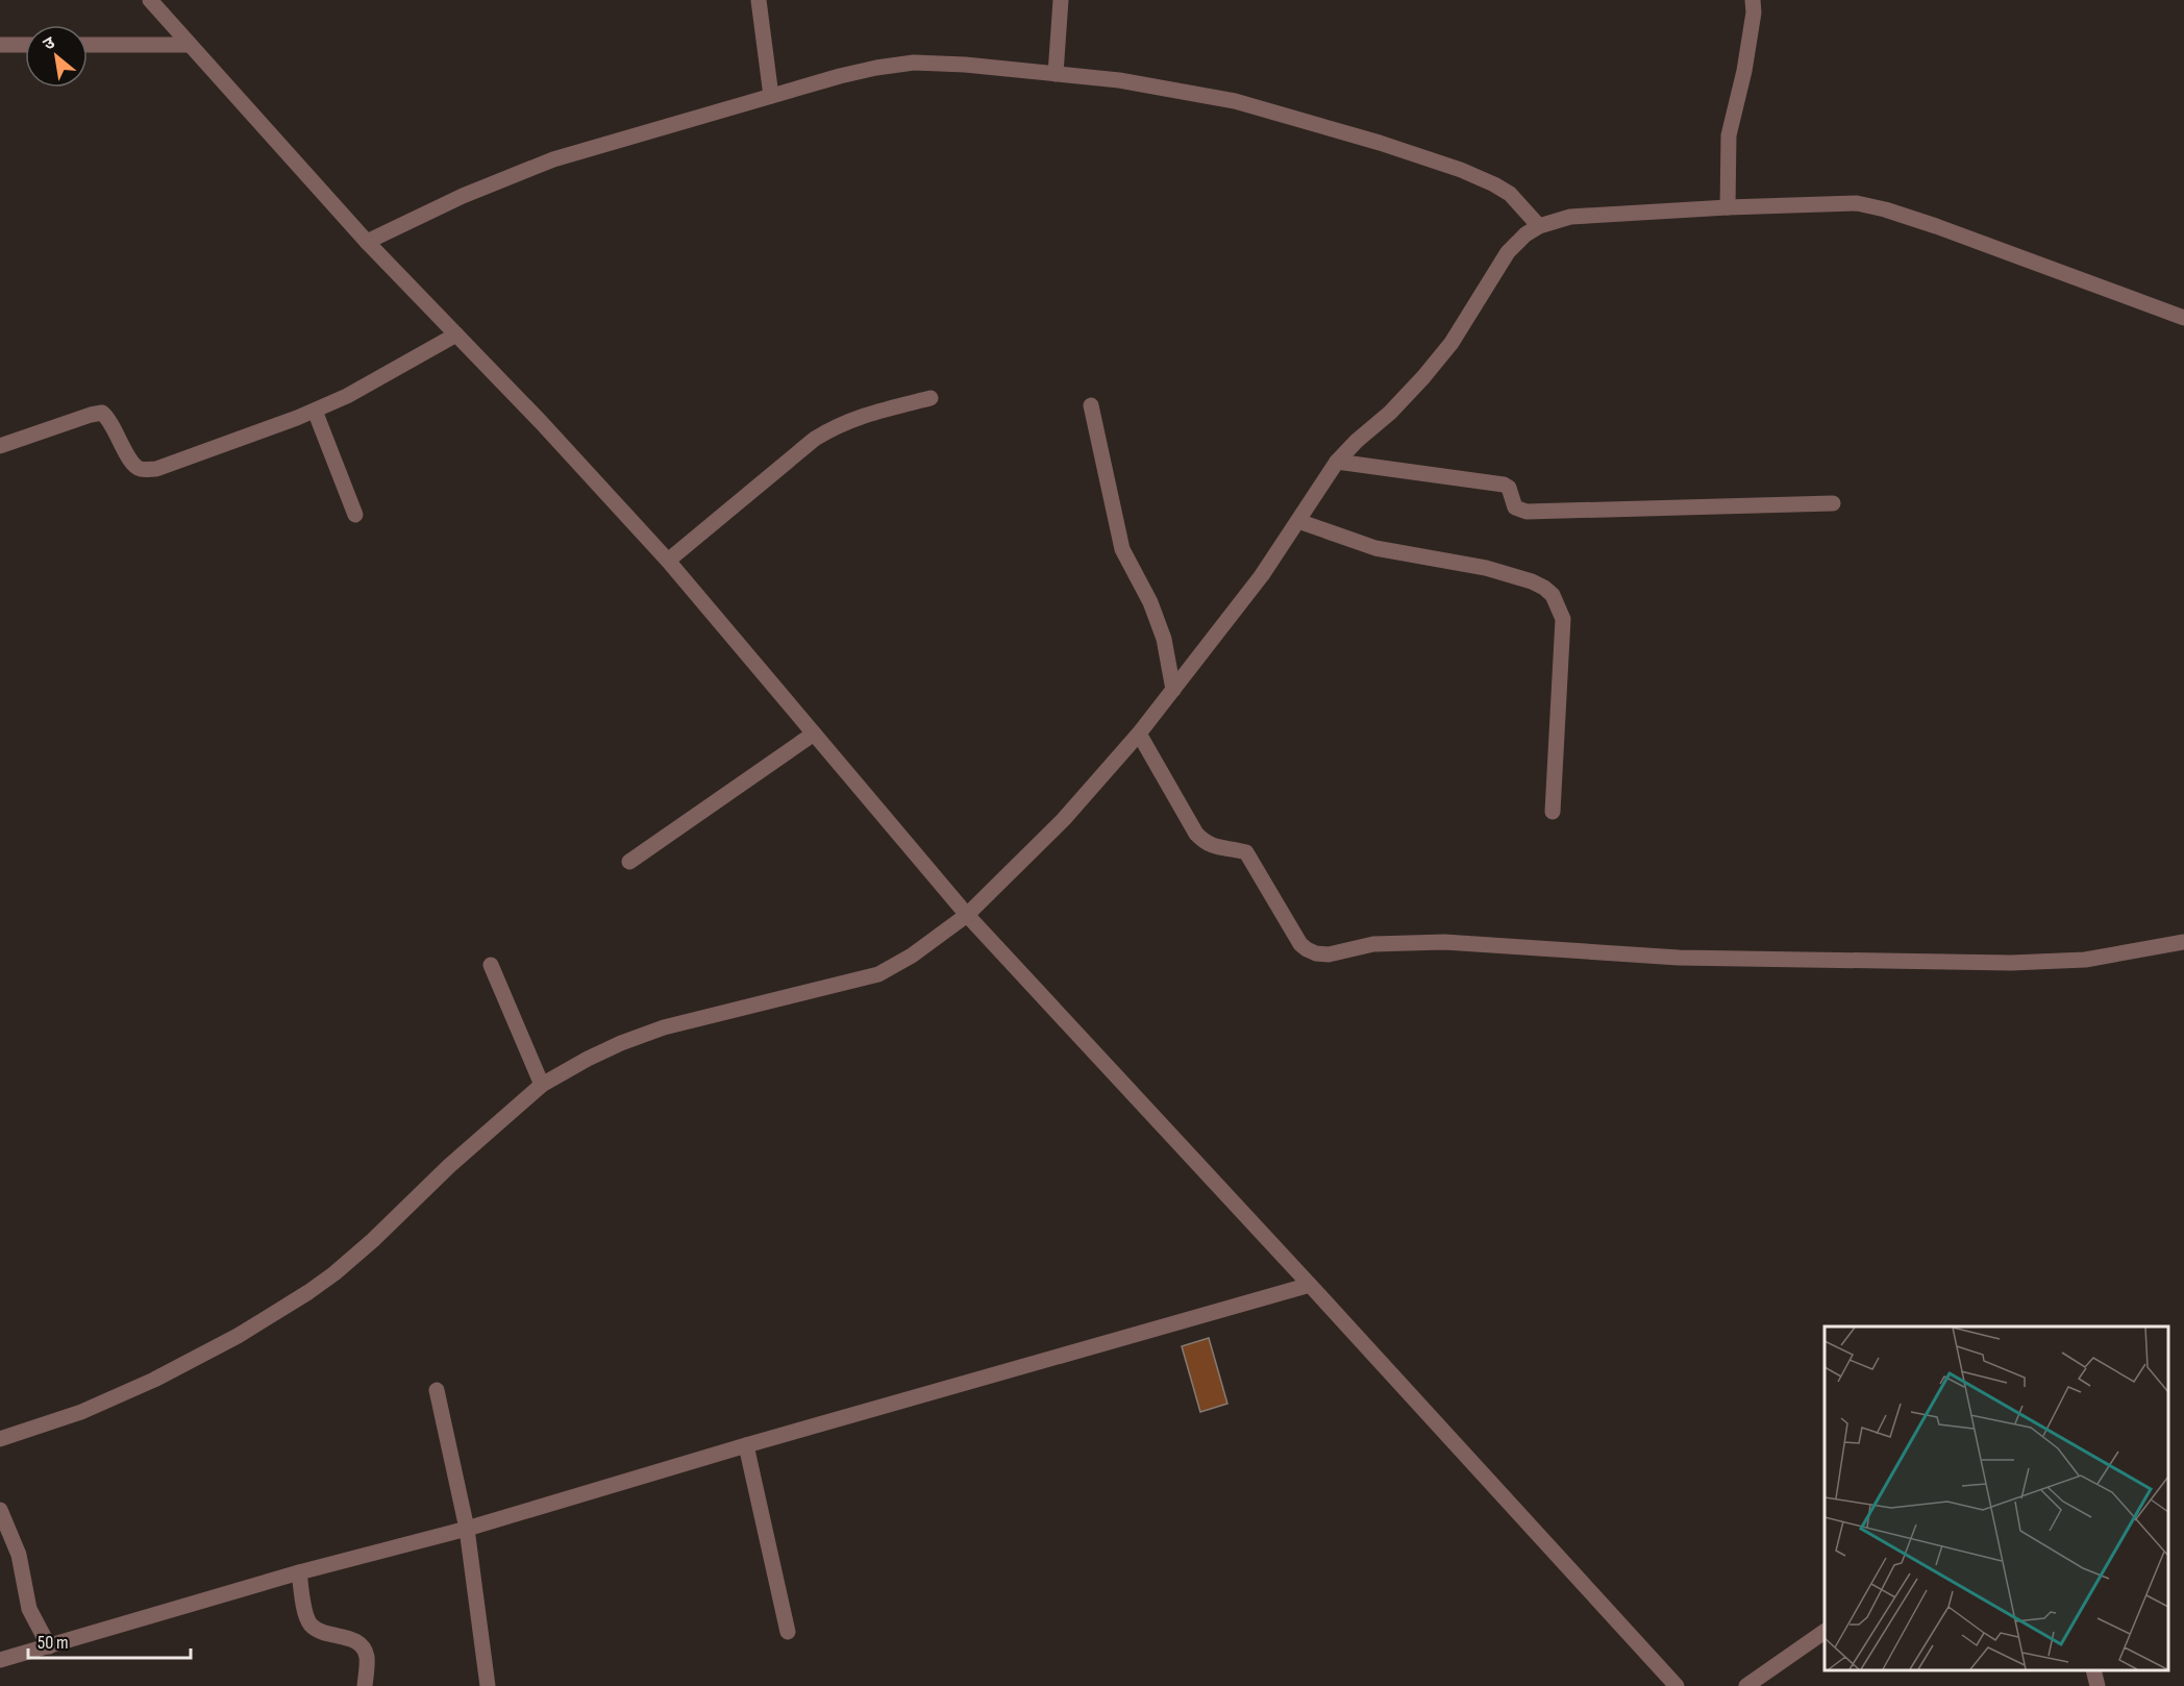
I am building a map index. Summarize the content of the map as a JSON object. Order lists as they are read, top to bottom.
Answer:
{
  "scale_bar": "50 m",
  "north": "top left"
}
